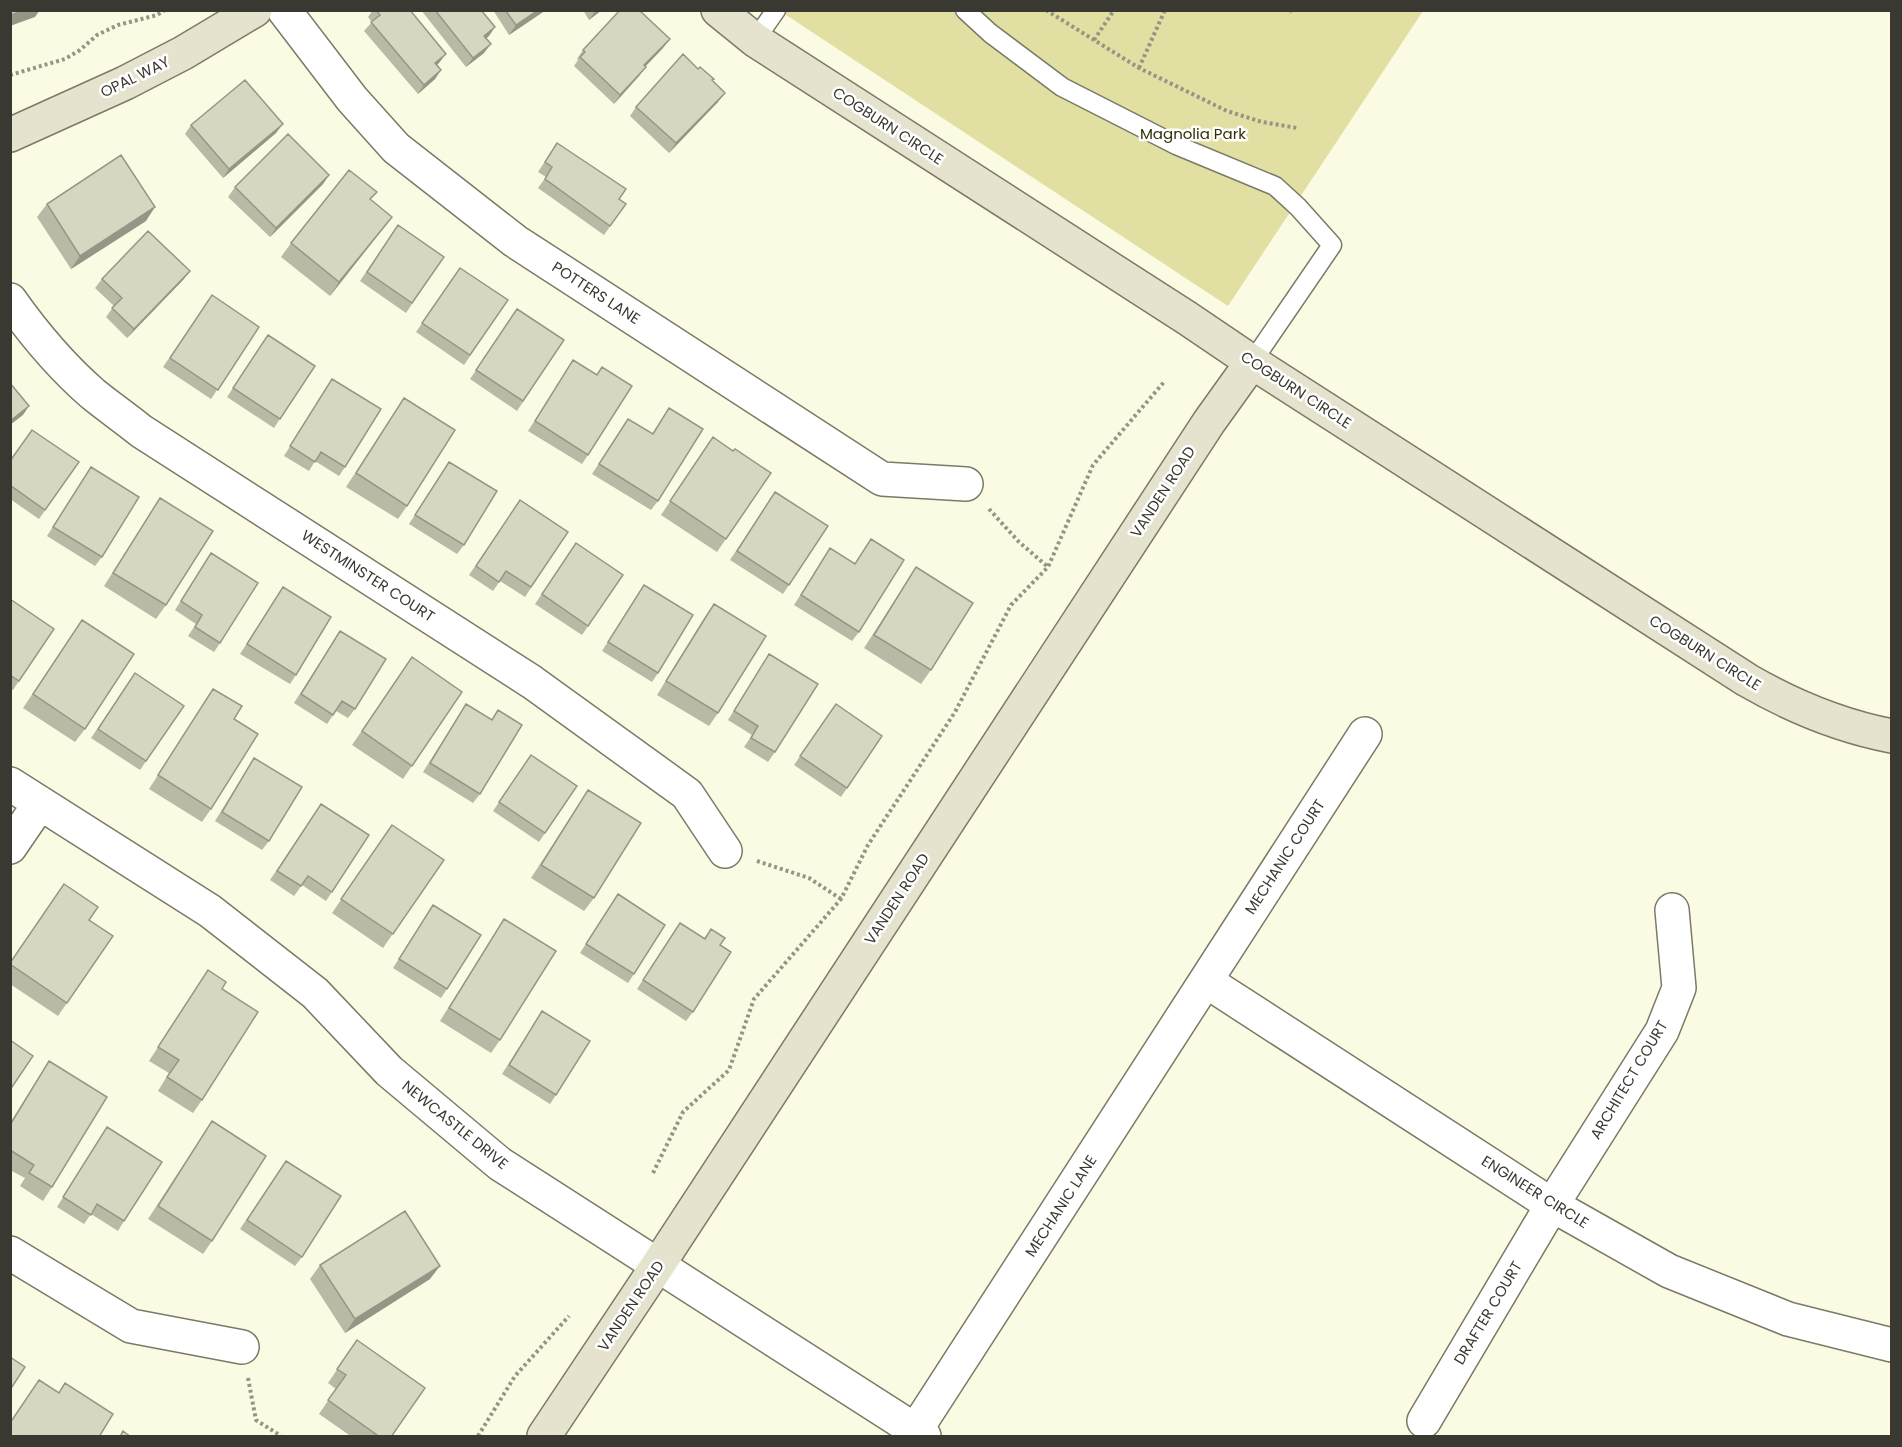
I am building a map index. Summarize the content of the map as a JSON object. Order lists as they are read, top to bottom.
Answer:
{
  "streets": {
    "street": [
      "OPAL WAY",
      "COGBURN CIRCLE",
      "POTTERS LANE",
      "VANDEN ROAD",
      "WESTMINSTER COURT",
      "MECHANIC COURT",
      "ARCHITECT COURT",
      "NEWCASTLE DRIVE",
      "ENGINEER CIRCLE",
      "MECHANIC LANE",
      "DRAFTER COURT"
    ]
  },
  "crossings": [
    ["COGBURN CIRCLE", "VANDEN ROAD"],
    ["VANDEN ROAD", "NEWCASTLE DRIVE"],
    ["MECHANIC COURT", "ENGINEER CIRCLE"],
    ["MECHANIC COURT", "MECHANIC LANE"],
    ["ARCHITECT COURT", "ENGINEER CIRCLE"],
    ["ARCHITECT COURT", "DRAFTER COURT"],
    ["NEWCASTLE DRIVE", "MECHANIC LANE"],
    ["ENGINEER CIRCLE", "MECHANIC LANE"],
    ["ENGINEER CIRCLE", "DRAFTER COURT"]
  ],
  "parks": ["Magnolia Park"]
}
